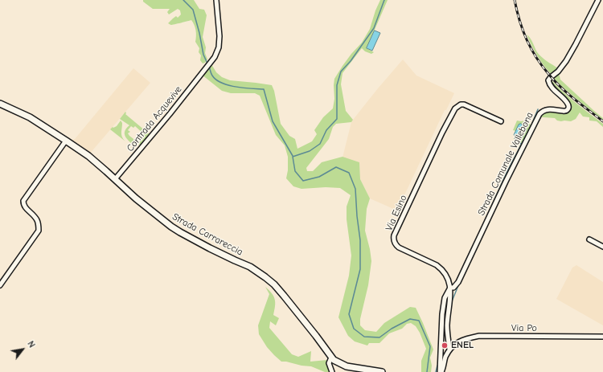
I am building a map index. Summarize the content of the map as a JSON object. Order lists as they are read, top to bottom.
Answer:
{
  "streets": {
    "main road": ["Strada Carrareccia"],
    "street": [
      "Contrada Acquevive",
      "Strada Comunale Vallebona",
      "Via Esino",
      "Via Po"
    ]
  },
  "crossings": [
    ["Contrada Acquevive", "Strada Carrareccia"],
    ["Strada Comunale Vallebona", "Via Esino"]
  ],
  "places": ["ENEL"],
  "north": "top right"
}
